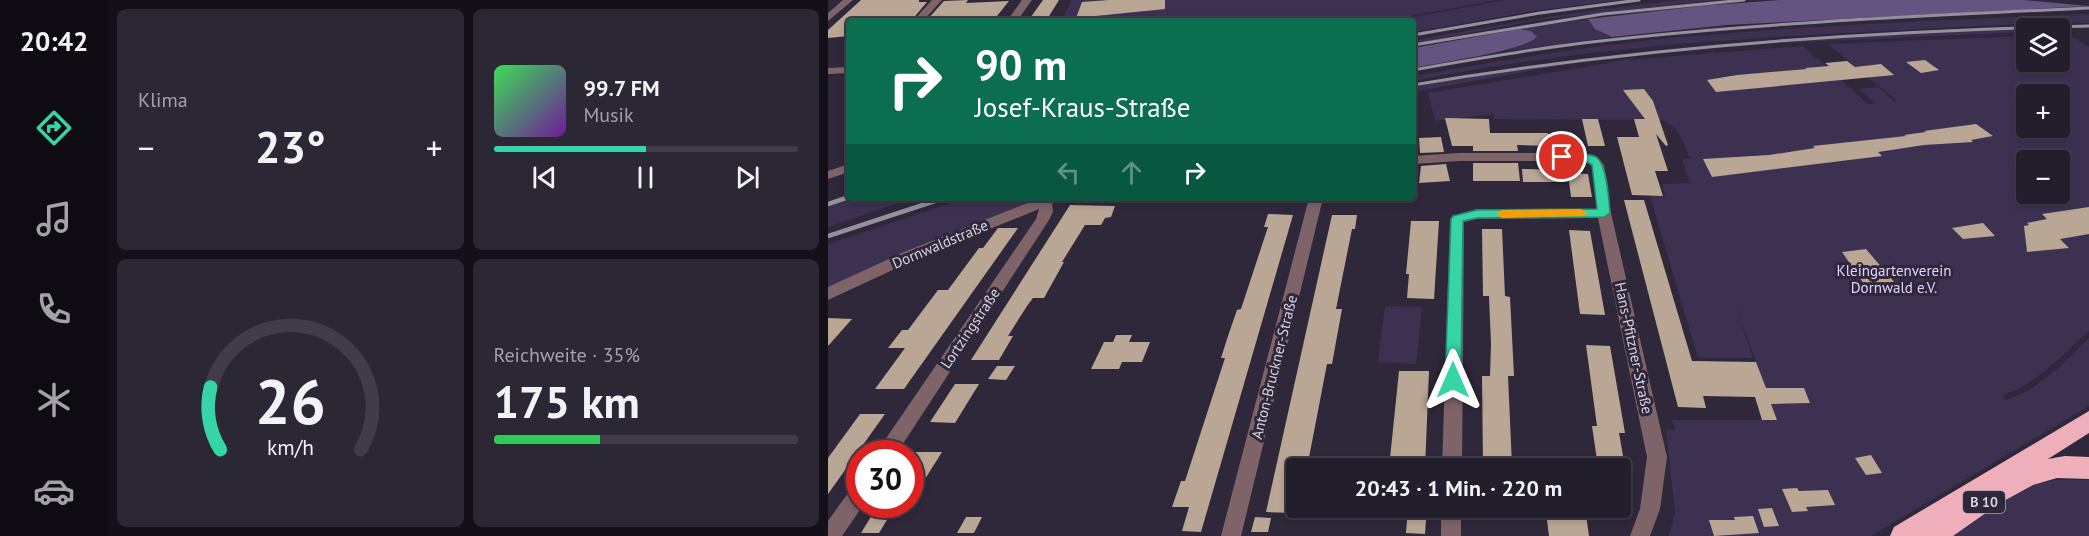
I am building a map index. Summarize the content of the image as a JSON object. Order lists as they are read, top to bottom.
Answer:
{
  "streets": {
    "highway": ["B 10"],
    "street": [
      "Dornwaldstraße",
      "Lortzingstraße",
      "Hans-Pfitzner-Straße",
      "Anton-Bruckner-Straße"
    ]
  },
  "parks": ["Kleingartenverein Dornwald e.V."],
  "page": {
    "tabs": "20:42",
    "tile": [
      "Klima",
      ["Reichweite · 35%", "175 km"]
    ],
    "map_buttons": ["+", "−"],
    "turn": ["90 m", "Josef-Kraus-Straße"],
    "song": ["99.7 FM", "Musik"],
    "heat": ["−", "23°", "+"],
    "limit": "30",
    "trip": "20:43 · 1 Min. · 220 m",
    "gauge": ["26", "km/h"]
  }
}
